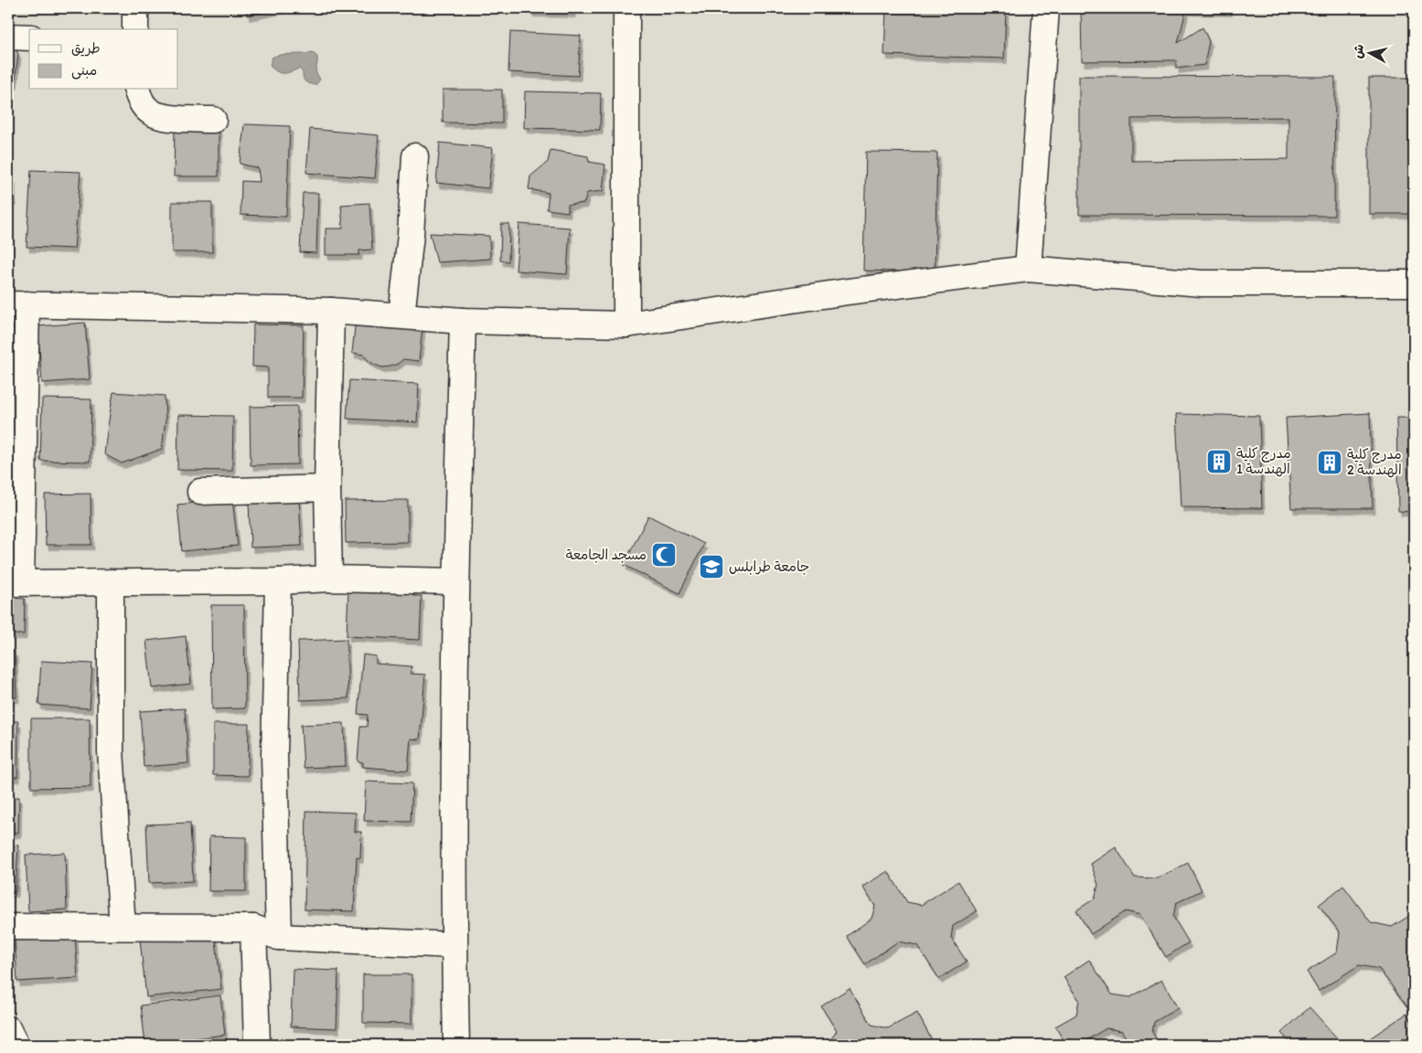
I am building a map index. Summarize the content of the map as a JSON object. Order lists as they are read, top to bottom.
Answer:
{
  "places": {
    "building": ["مدرج كلية الهندسة 1", "مدرج كلية الهندسة 2"],
    "mosque": ["مسجد الجامعة"],
    "school or university": ["جامعة طرابلس"]
  },
  "legend": ["طريق", "مبنى"],
  "north": "left"
}
